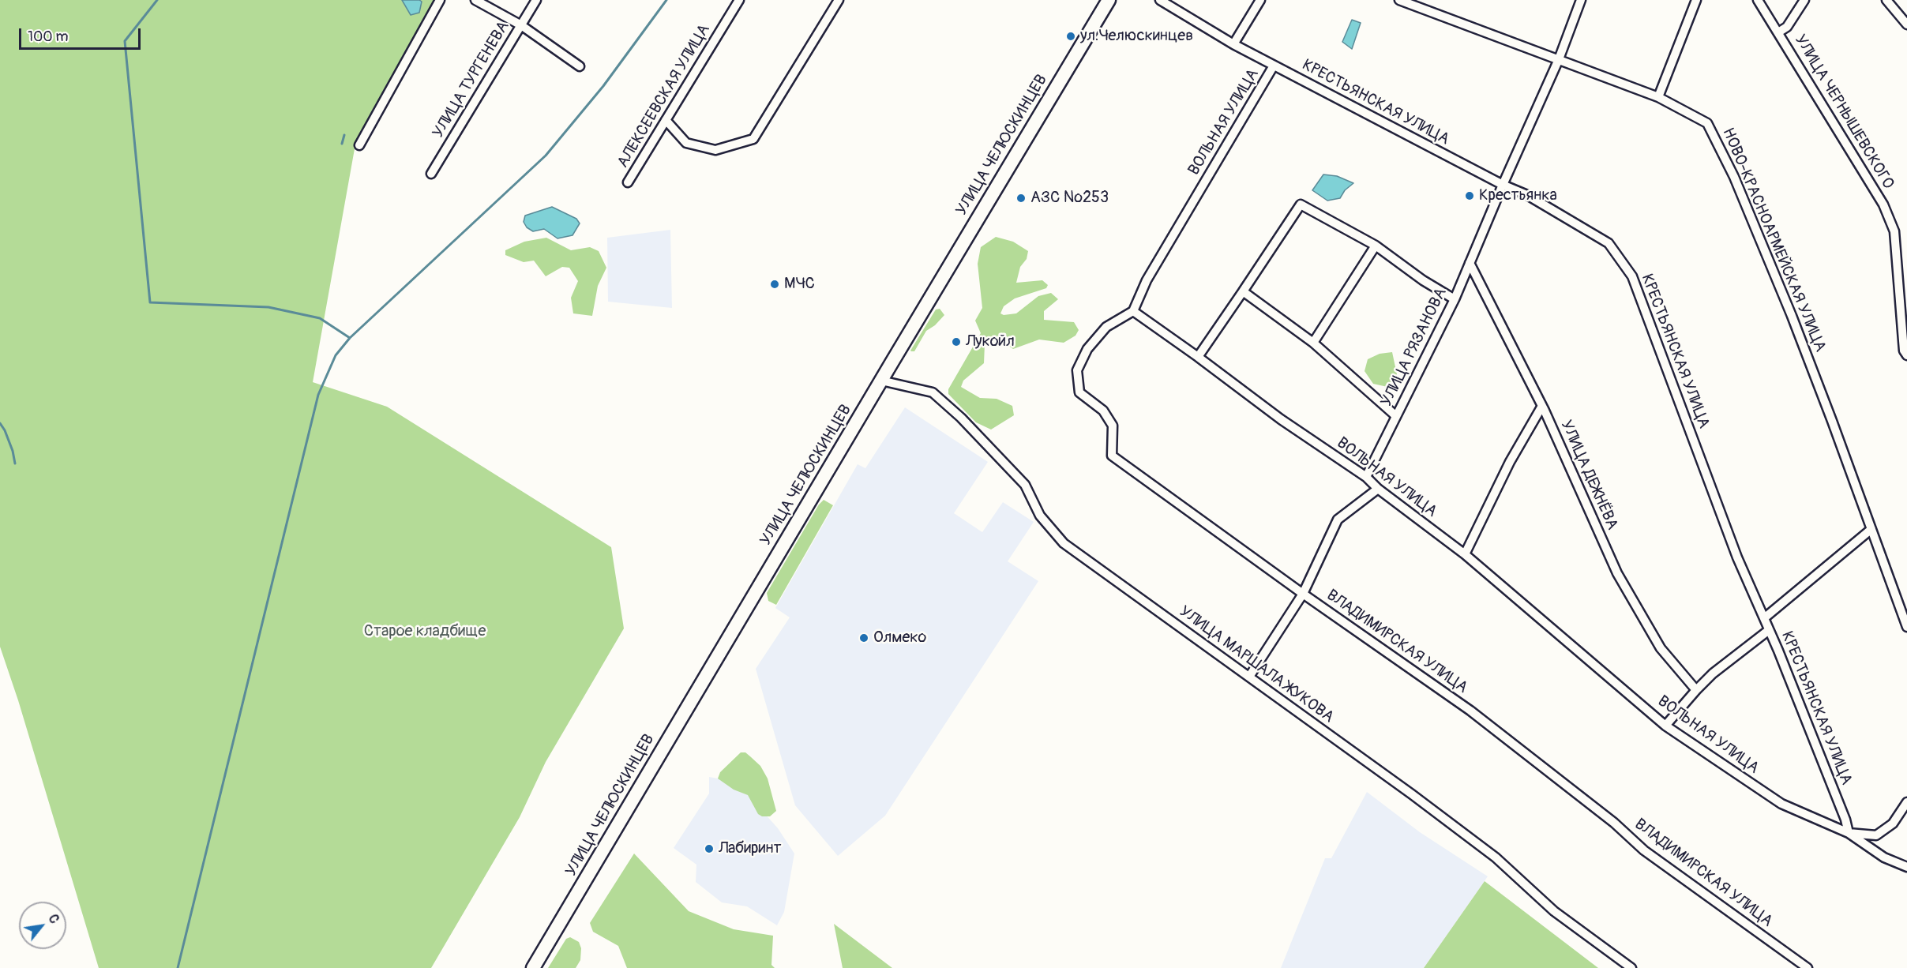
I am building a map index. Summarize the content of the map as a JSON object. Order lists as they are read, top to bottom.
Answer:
{
  "streets": {
    "main road": ["УЛИЦА ЧЕЛЮСКИНЦЕВ"],
    "street": [
      "УЛИЦА ТУРГЕНЕВА",
      "АЛЕКСЕЕВСКАЯ УЛИЦА",
      "КРЕСТЬЯНСКАЯ УЛИЦА",
      "УЛИЦА ЧЕРНЫШЕВСКОГО",
      "ВОЛЬНАЯ УЛИЦА",
      "НОВО-КРАСНОАРМЕЙСКАЯ УЛИЦА",
      "УЛИЦА РЯЗАНОВА",
      "УЛИЦА ДЕЖНЁВА",
      "ВЛАДИМИРСКАЯ УЛИЦА",
      "УЛИЦА МАРШАЛА ЖУКОВА"
    ]
  },
  "crossings": [
    ["КРЕСТЬЯНСКАЯ УЛИЦА", "ВОЛЬНАЯ УЛИЦА"],
    ["КРЕСТЬЯНСКАЯ УЛИЦА", "УЛИЦА РЯЗАНОВА"],
    ["ВОЛЬНАЯ УЛИЦА", "УЛИЦА РЯЗАНОВА"],
    ["ВОЛЬНАЯ УЛИЦА", "ВЛАДИМИРСКАЯ УЛИЦА"],
    ["УЛИЦА ЧЕЛЮСКИНЦЕВ", "УЛИЦА МАРШАЛА ЖУКОВА"],
    ["НОВО-КРАСНОАРМЕЙСКАЯ УЛИЦА", "УЛИЦА РЯЗАНОВА"],
    ["УЛИЦА РЯЗАНОВА", "УЛИЦА ДЕЖНЁВА"]
  ],
  "parks": ["Старое кладбище"],
  "places": [
    "ул.Челюскинцев",
    "Крестьянка",
    "АЗС №253",
    "МЧС",
    "Лукойл",
    "Олмеко",
    "Лабиринт"
  ],
  "scale_bar": "100 m",
  "north": "top right"
}
